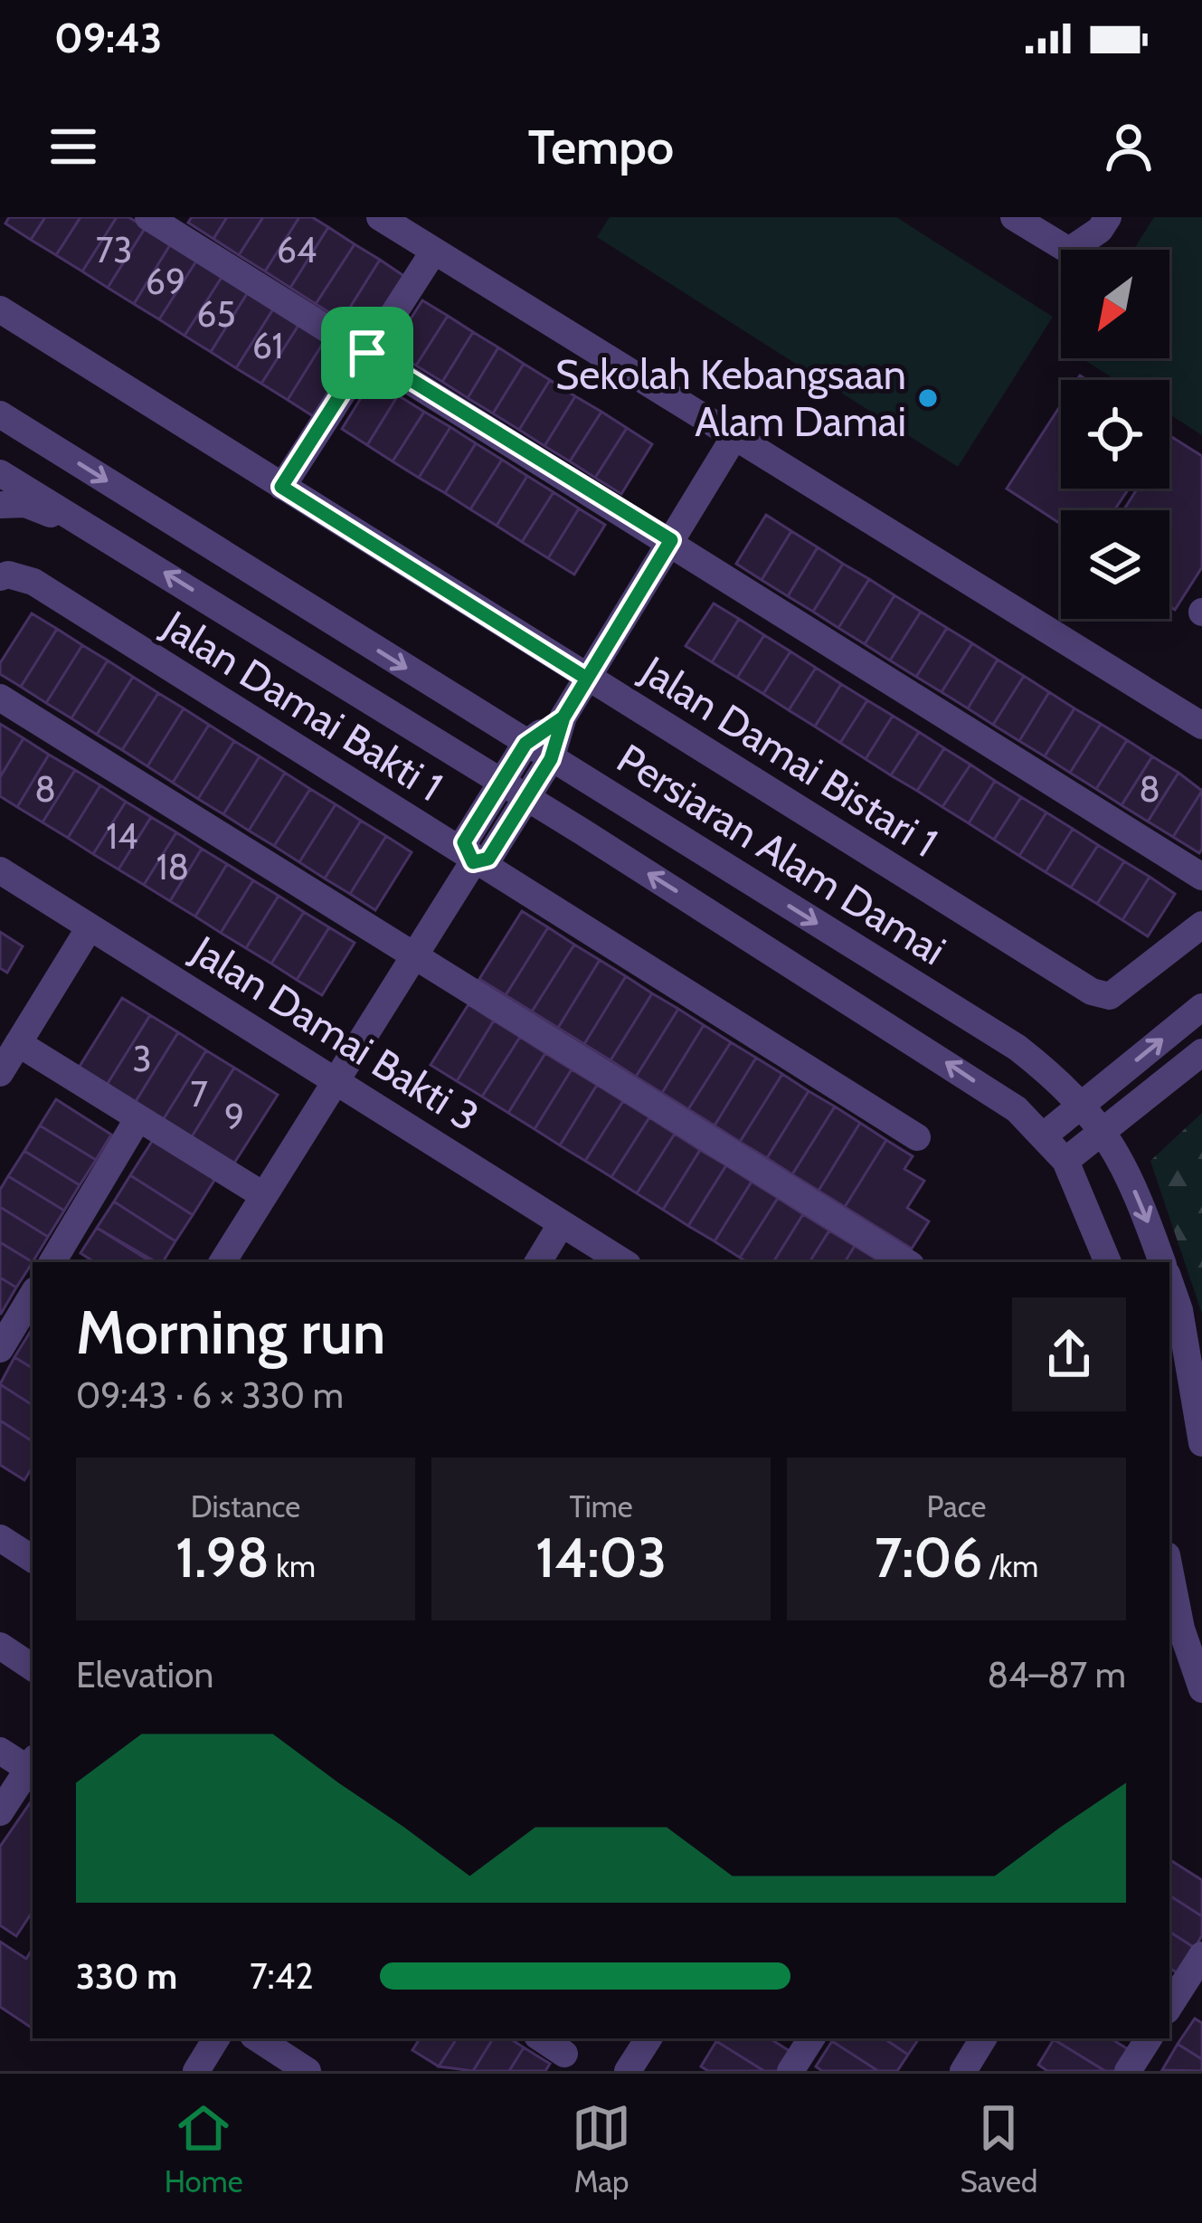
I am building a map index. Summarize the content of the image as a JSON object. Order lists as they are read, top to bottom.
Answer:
{
  "streets": {
    "street": [
      "Jalan Damai Bakti 1",
      "Jalan Damai Bistari 1",
      "Persiaran Alam Damai",
      "Jalan Damai Bakti 3"
    ]
  },
  "places": ["Sekolah Kebangsaan Alam Damai"],
  "house_numbers": [
    "73",
    "64",
    "69",
    "65",
    "61",
    "8",
    "8",
    "14",
    "18",
    "3",
    "7",
    "9"
  ],
  "north": "bottom left",
  "page": {
    "status": "09:43",
    "header": "Tempo",
    "heading": ["Morning run", "09:43 · 6 × 330 m"],
    "stats": [
      ["Distance", "1.98 km"],
      ["Time", "14:03"],
      ["Pace", "7:06 /km"]
    ],
    "chart": ["Elevation", "84–87 m"],
    "list": [
      {
        "name": "330 m",
        "note": "7:42"
      }
    ],
    "tabs": ["Home", "Map", "Saved"]
  }
}
